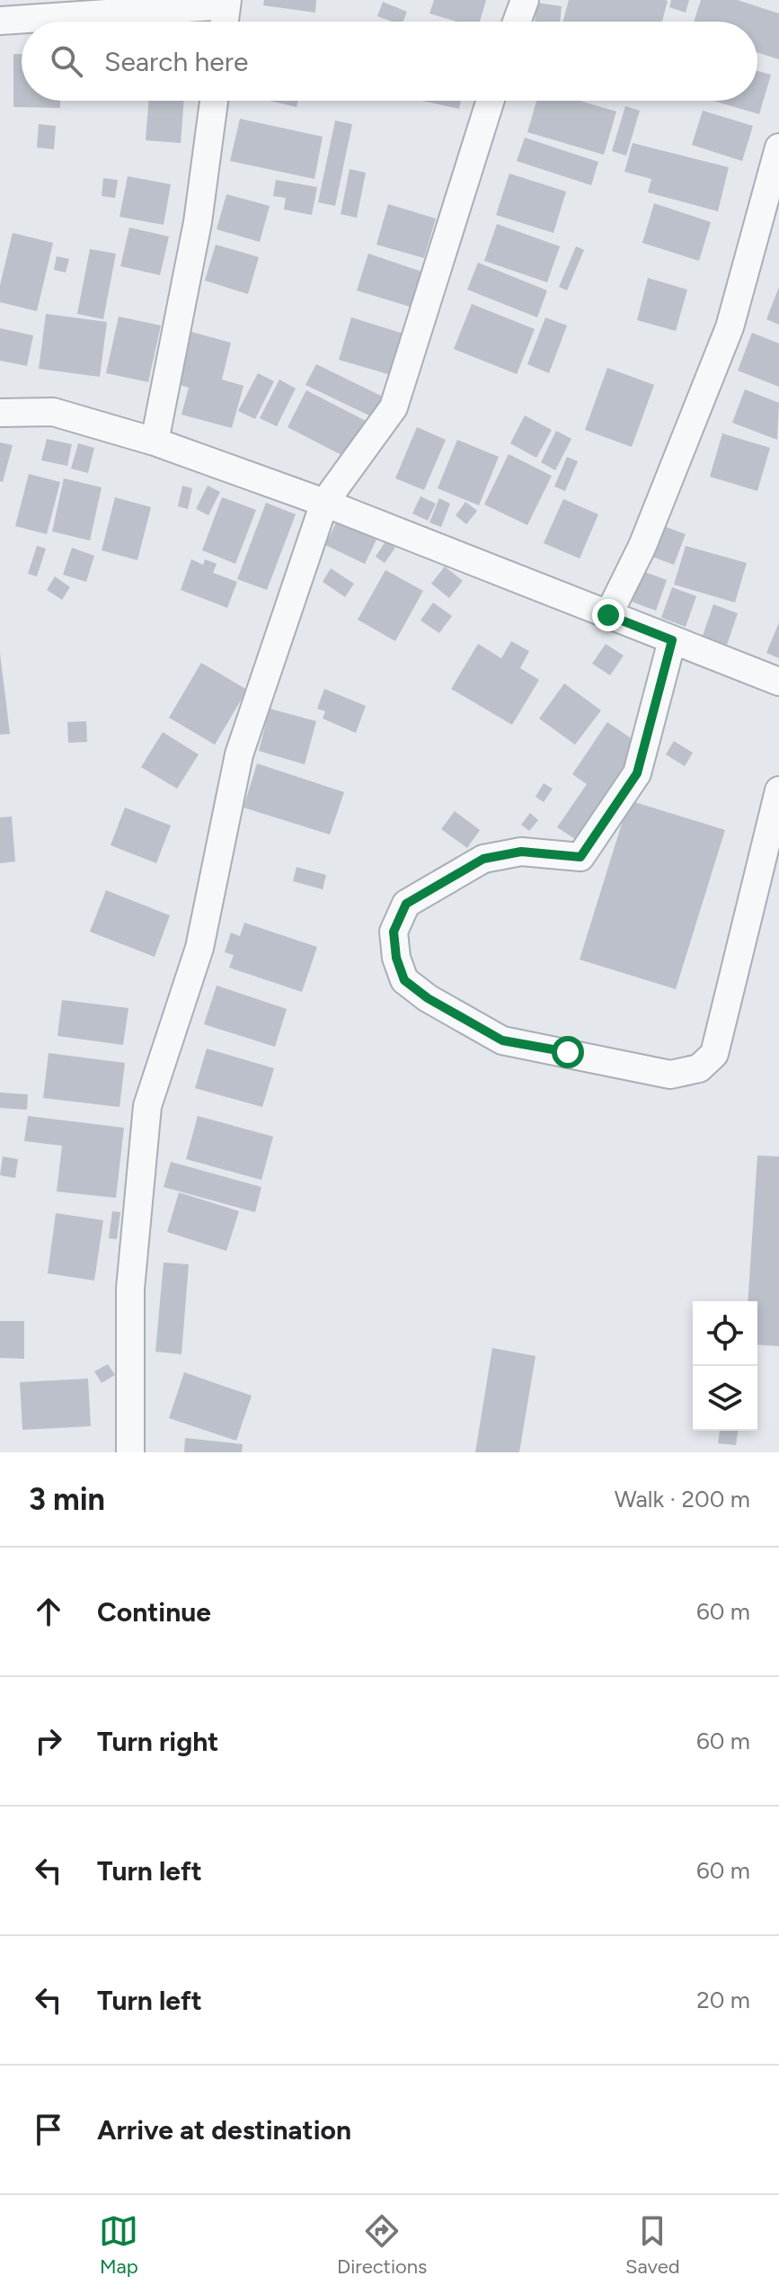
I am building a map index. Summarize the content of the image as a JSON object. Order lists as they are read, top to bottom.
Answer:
{
  "page": {
    "search": "Search here",
    "heading": ["3 min", "Walk · 200 m"],
    "list": [
      ["Continue", "60 m"],
      ["Turn right", "60 m"],
      ["Turn left", "60 m"],
      ["Turn left", "20 m"],
      "Arrive at destination"
    ],
    "nav": ["Map", "Directions", "Saved"]
  }
}
